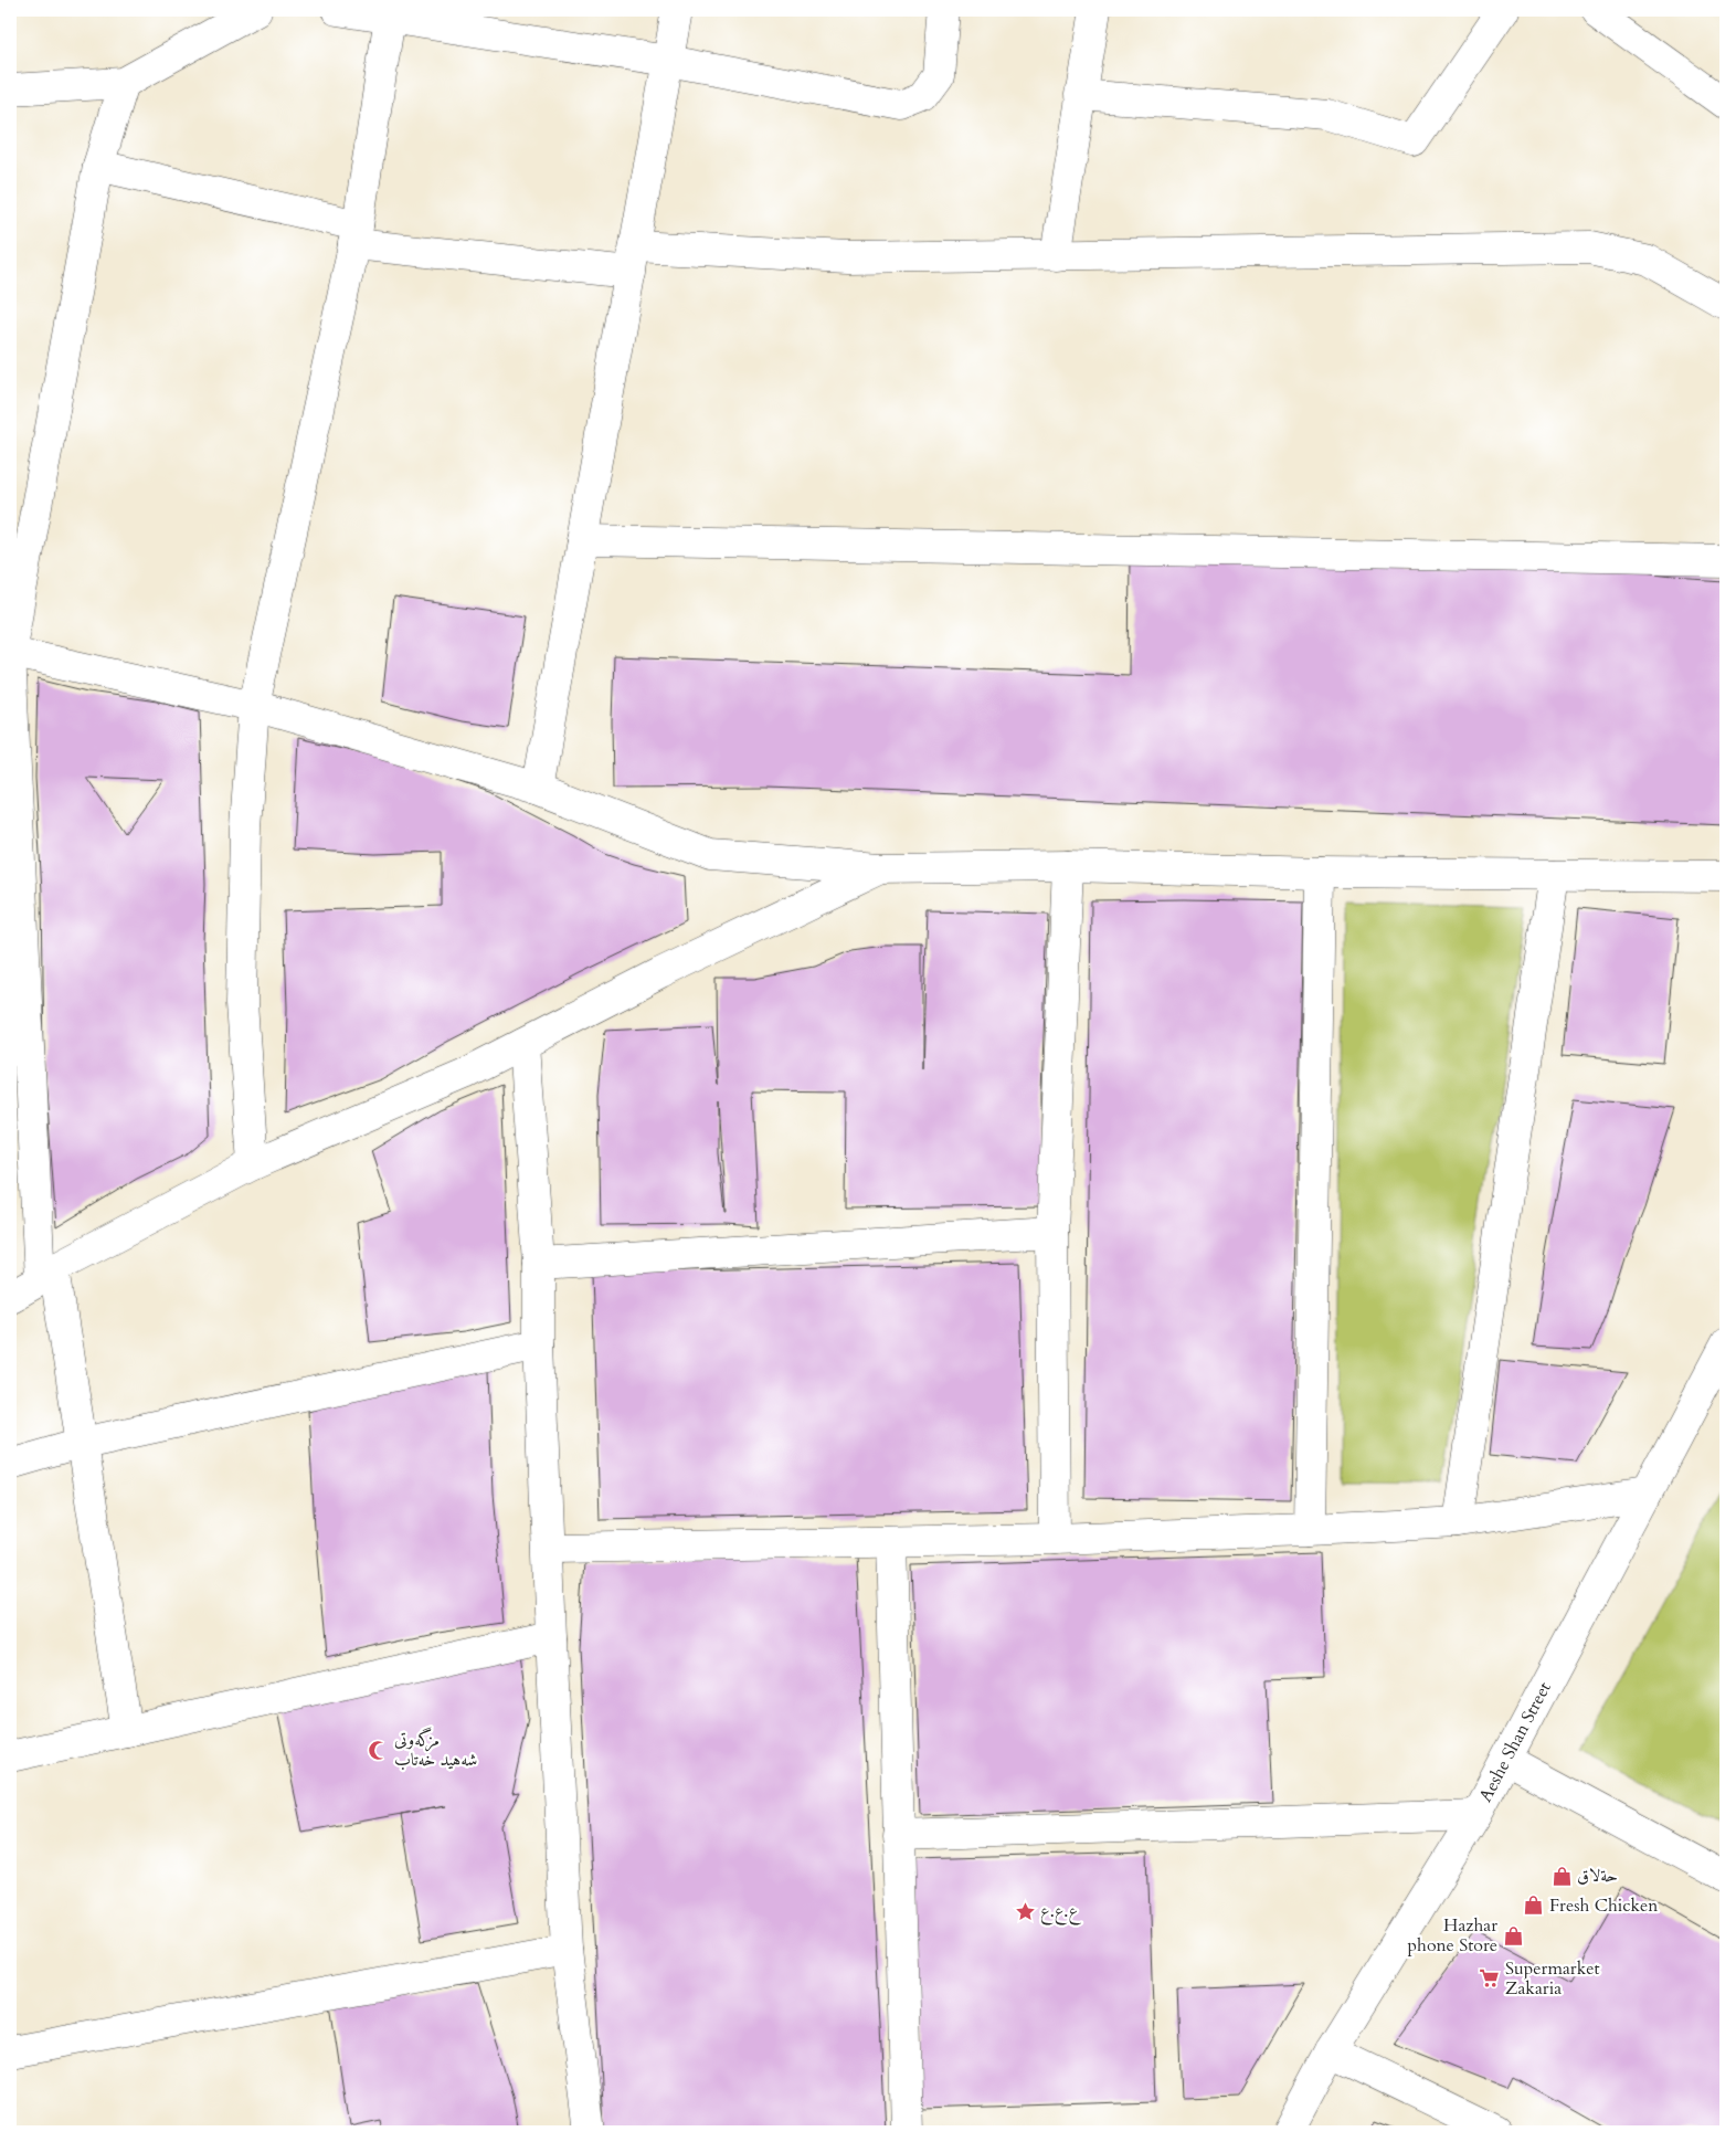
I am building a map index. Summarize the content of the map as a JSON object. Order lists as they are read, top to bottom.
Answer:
{
  "streets": {
    "street": ["Aeshe Shan Street"]
  },
  "places": {
    "mosque": ["مزگەوتی شەهید خەتاب"],
    "shop": ["حةلاق", "Fresh Chicken", "Hazhar phone Store"],
    "place": ["ع.ع.ع"],
    "supermarket": ["Supermarket Zakaria"]
  }
}
